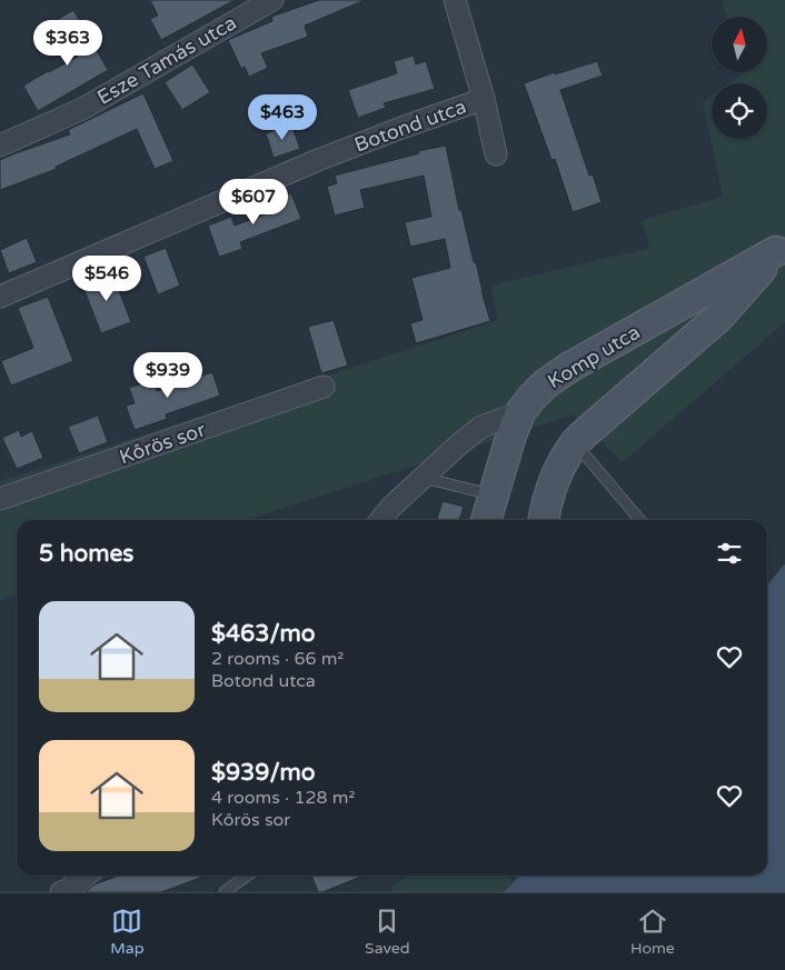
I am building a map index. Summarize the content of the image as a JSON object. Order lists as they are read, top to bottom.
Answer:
{
  "streets": {
    "street": [
      "Esze Tamás utca",
      "Botond utca",
      "Komp utca",
      "Kőrös sor"
    ]
  },
  "north": "top",
  "page": {
    "price": [
      "$363",
      "$463",
      "$607",
      "$546",
      "$939"
    ],
    "heading": "5 homes",
    "list": [
      {
        "name": "$463/mo",
        "note": "2 rooms · 66 m² · Botond utca"
      },
      {
        "name": "$939/mo",
        "note": "4 rooms · 128 m² · Kőrös sor"
      }
    ],
    "tabs": ["Map", "Saved", "Home"]
  }
}
